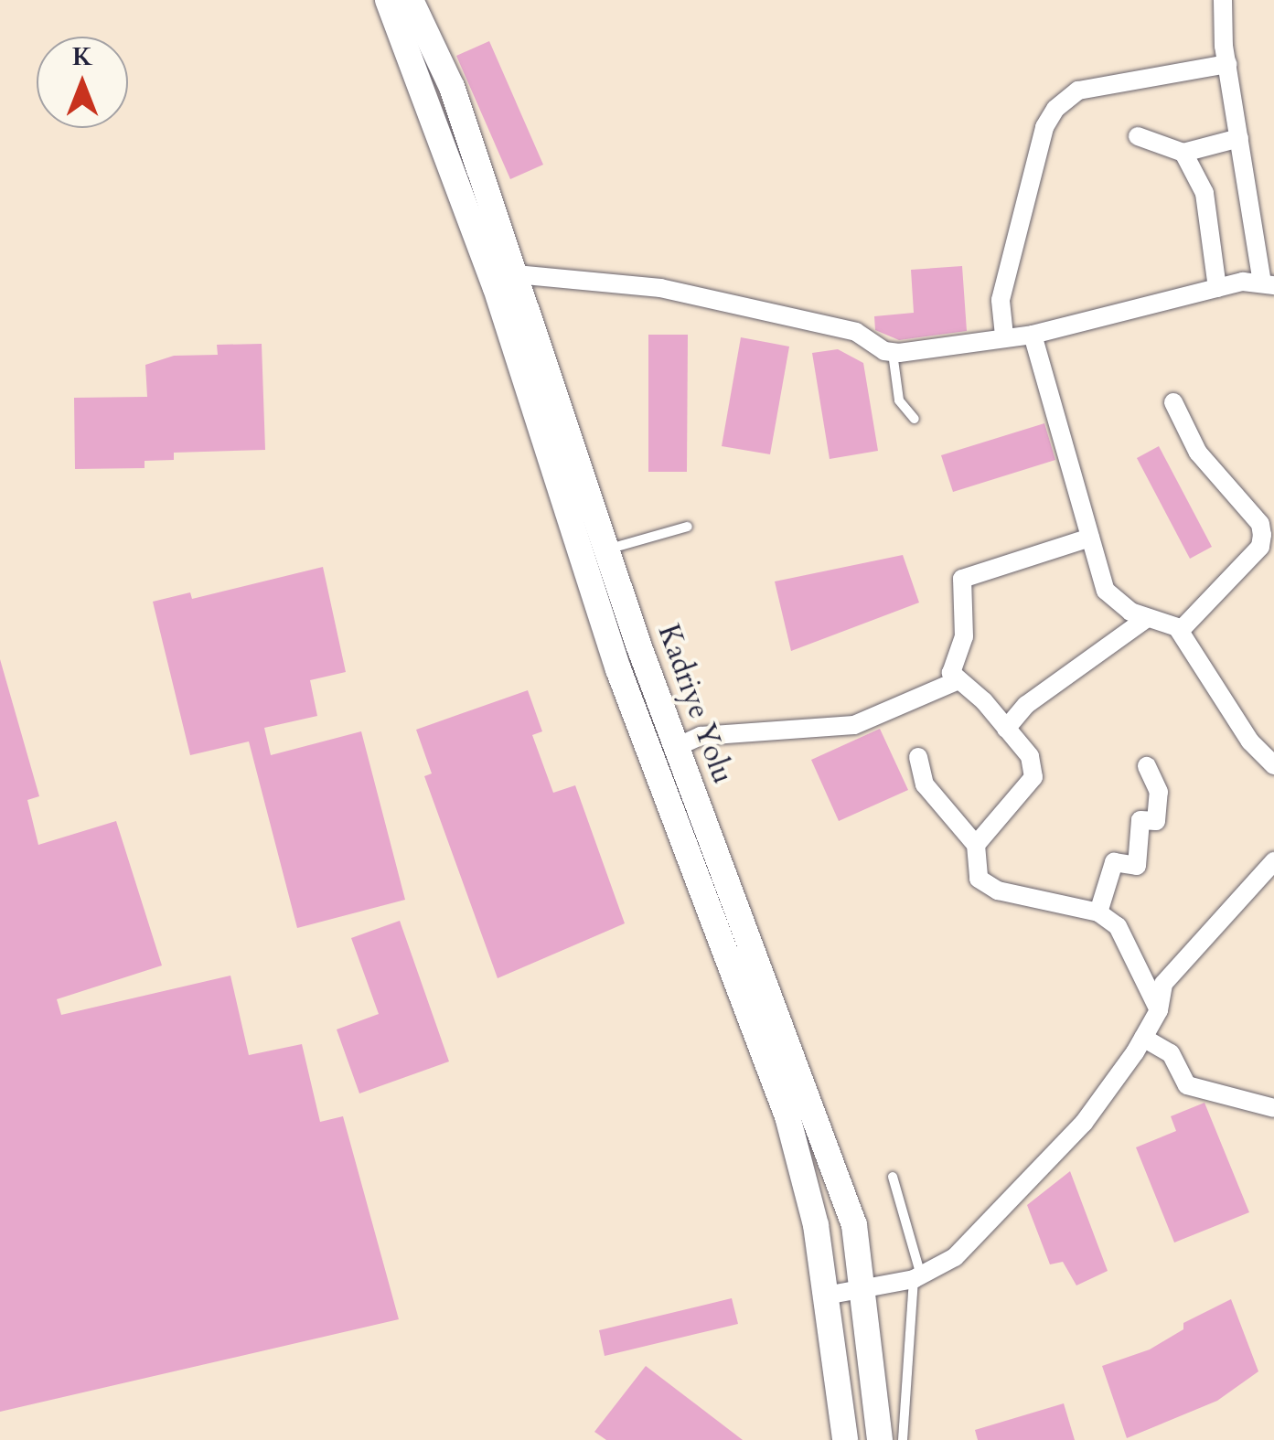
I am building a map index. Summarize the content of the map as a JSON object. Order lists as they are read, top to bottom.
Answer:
{
  "streets": {
    "main road": ["Kadriye Yolu"]
  },
  "north": "top"
}
